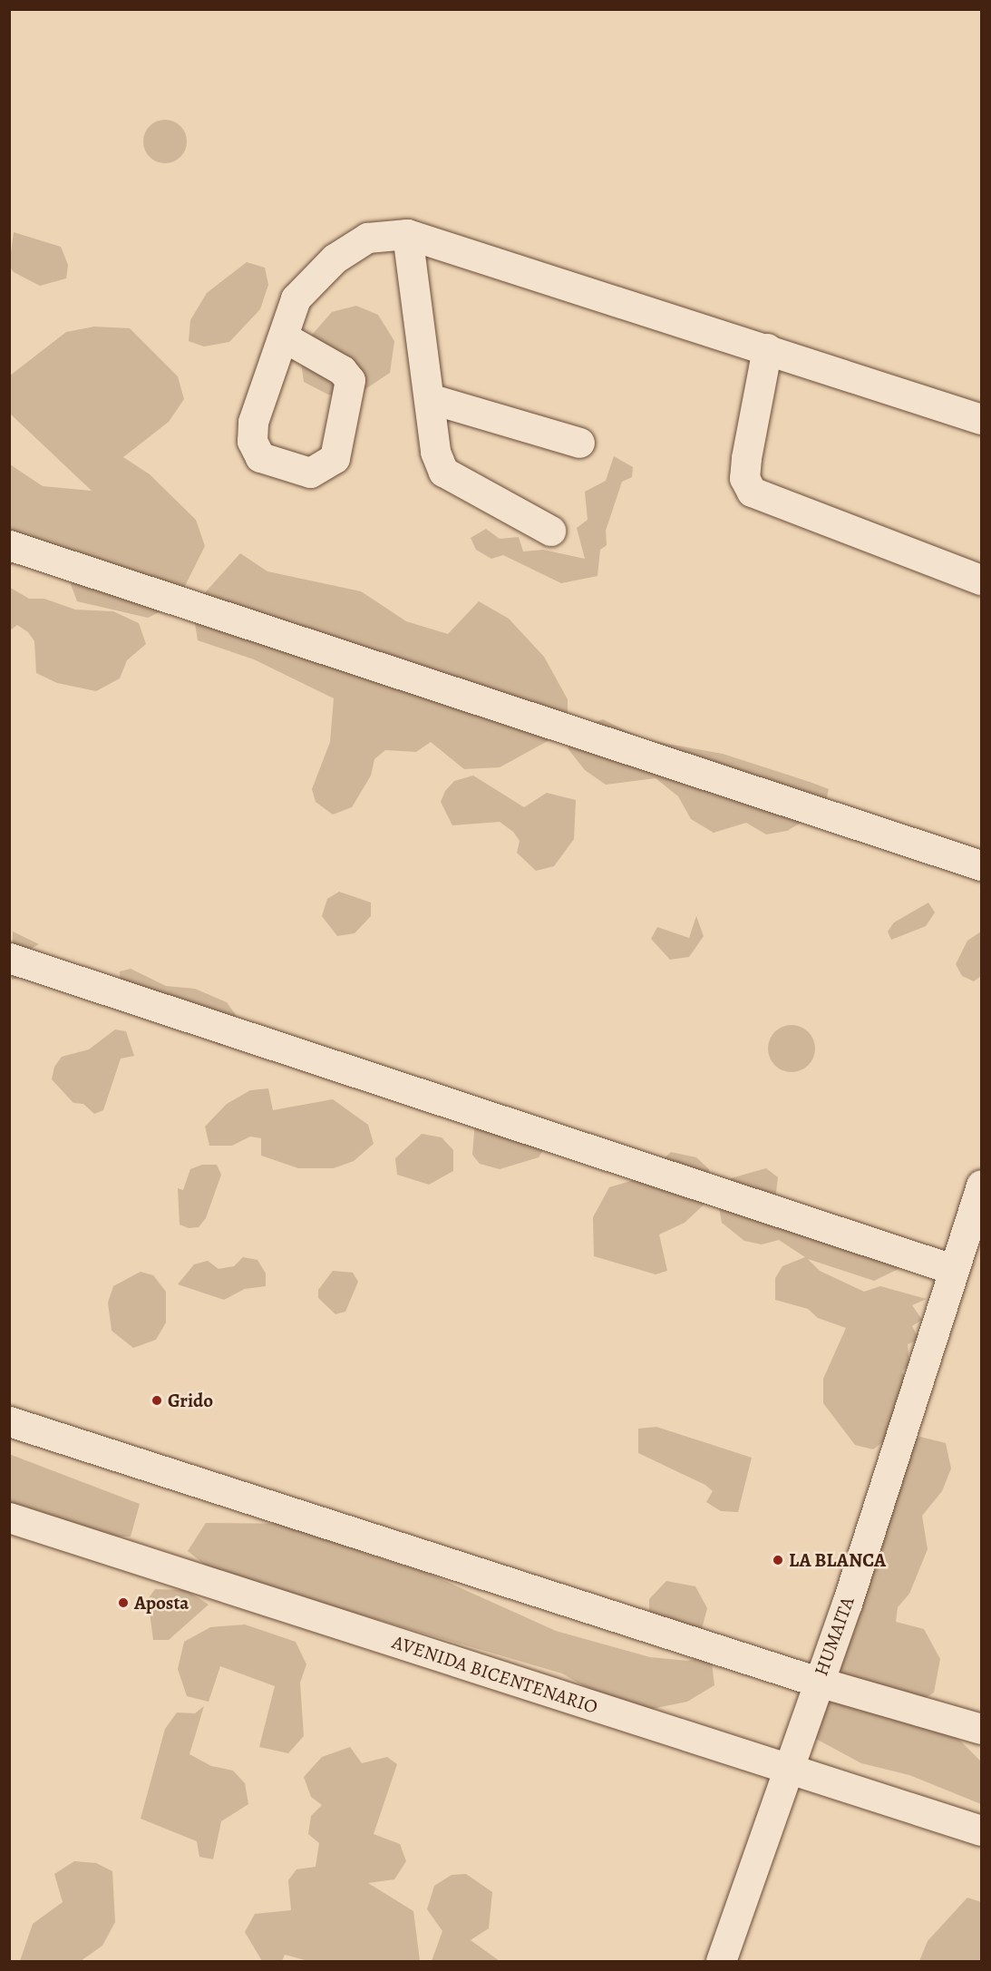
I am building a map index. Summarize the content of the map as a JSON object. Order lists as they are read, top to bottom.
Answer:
{
  "streets": {
    "street": ["HUMAITA", "AVENIDA BICENTENARIO"]
  },
  "crossings": [
    ["HUMAITA", "AVENIDA BICENTENARIO"]
  ],
  "places": ["Grido", "LA BLANCA", "Aposta"]
}
